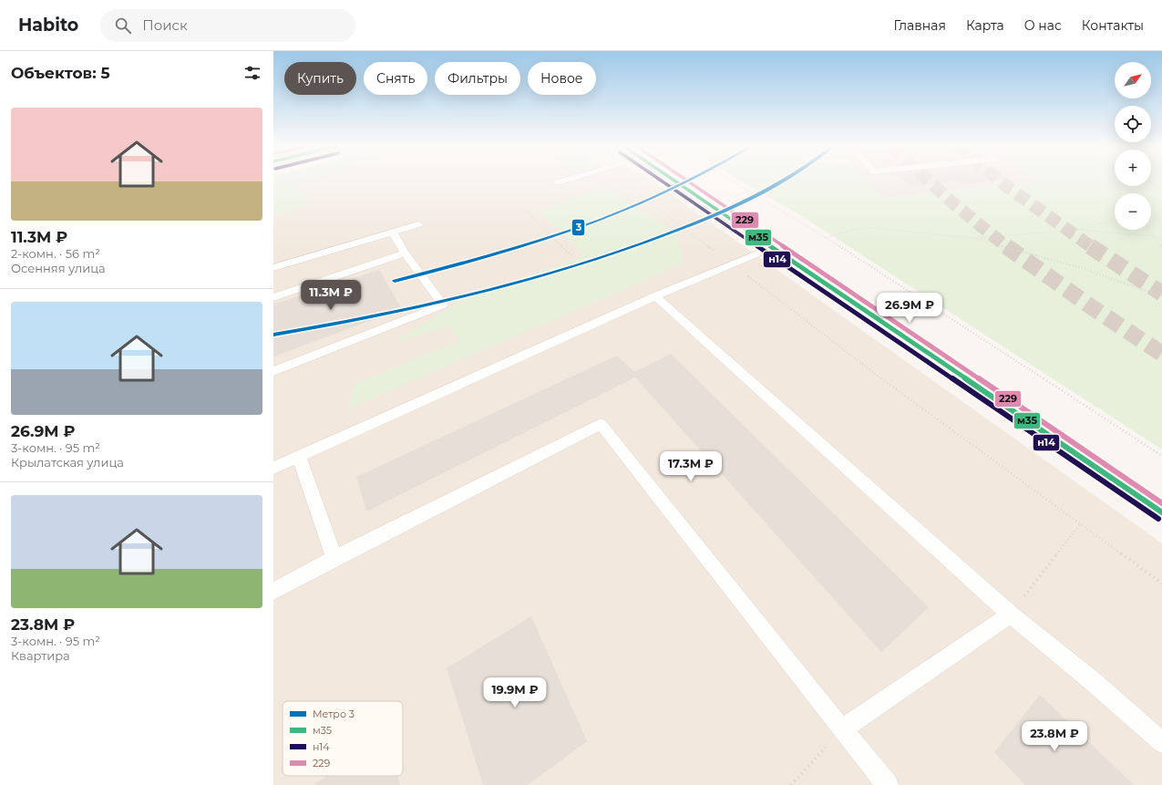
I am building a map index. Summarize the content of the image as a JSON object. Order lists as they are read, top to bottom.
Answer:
{
  "lines": [
    "metro line 3",
    "transit line м35",
    "transit line н14",
    "transit line 229"
  ],
  "legend": [
    "Метро 3",
    "м35",
    "н14",
    "229"
  ],
  "north": "top right",
  "page": {
    "header": "Habito",
    "search": "Поиск",
    "nav": [
      "Главная",
      "Карта",
      "О нас",
      "Контакты"
    ],
    "heading": "Объектов: 5",
    "map_buttons": ["+", "−"],
    "chip": [
      "Купить",
      "Снять",
      "Фильтры",
      "Новое"
    ],
    "list": [
      {
        "name": "11.3M ₽",
        "note": "2-комн. · 56 m² · Осенняя улица"
      },
      {
        "name": "26.9M ₽",
        "note": "3-комн. · 95 m² · Крылатская улица"
      },
      {
        "name": "23.8M ₽",
        "note": "3-комн. · 95 m² · Квартира"
      }
    ],
    "price": [
      "11.3M ₽",
      "26.9M ₽",
      "17.3M ₽",
      "19.9M ₽",
      "23.8M ₽"
    ]
  }
}
